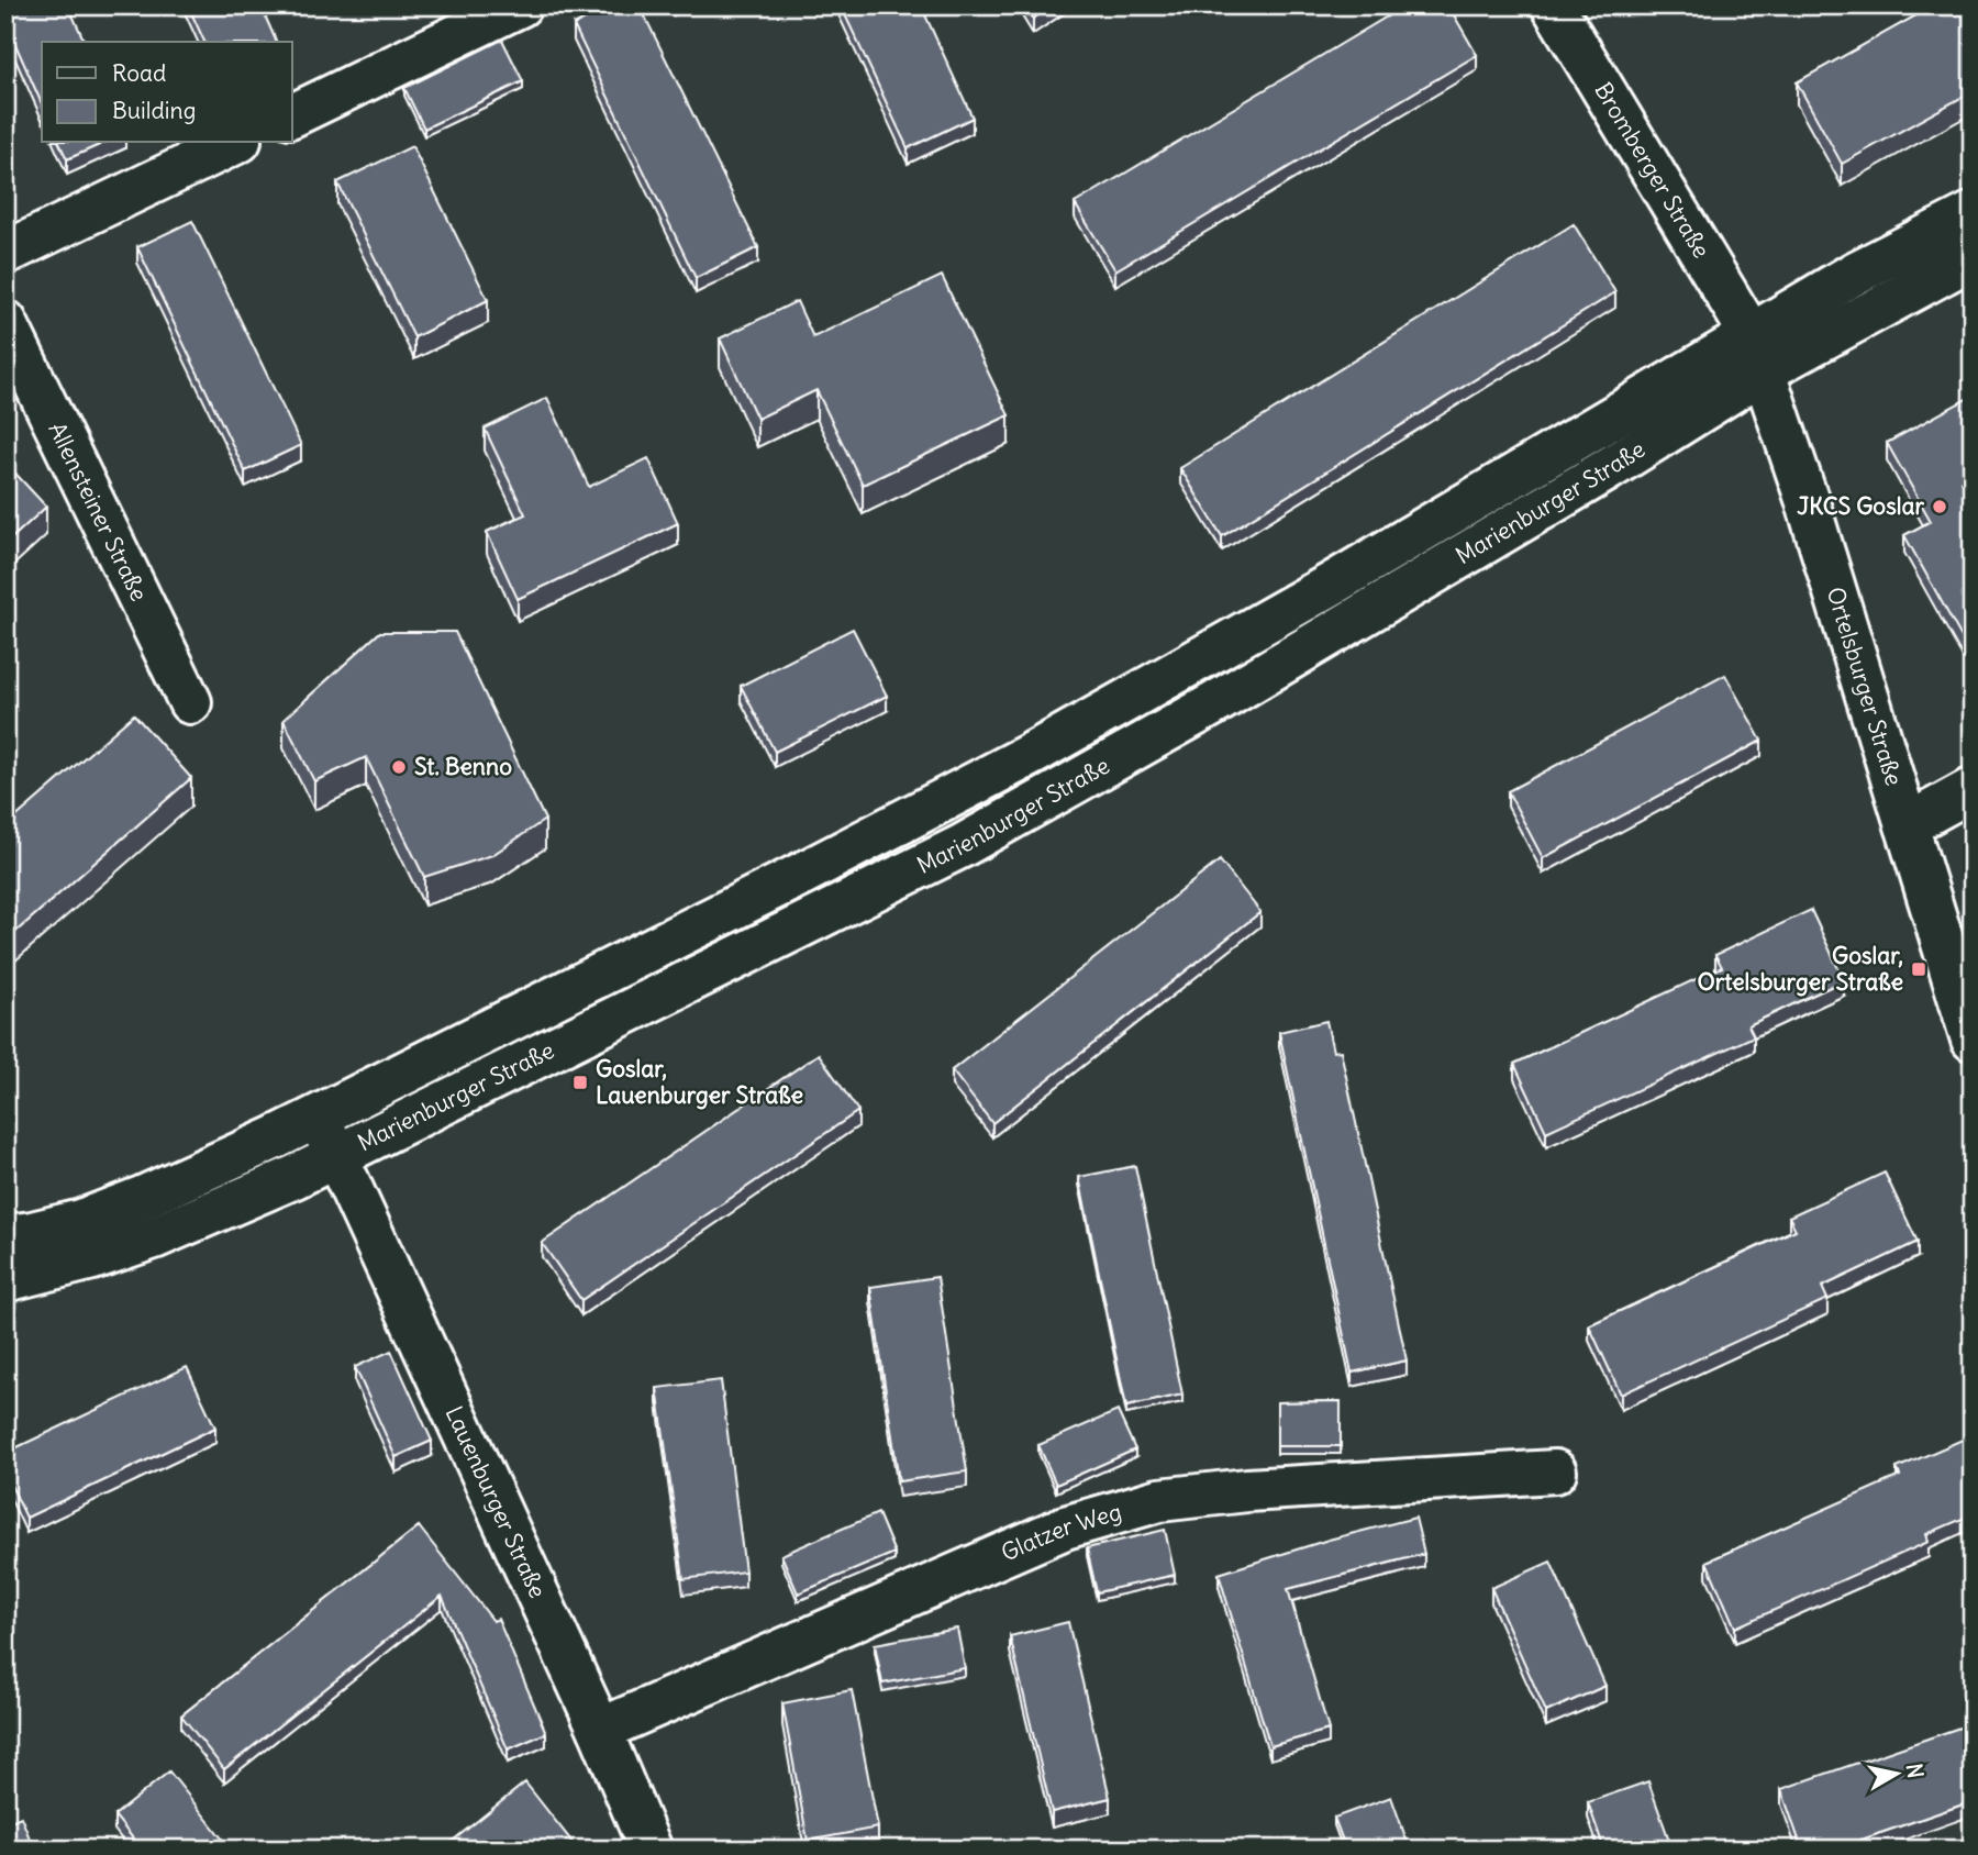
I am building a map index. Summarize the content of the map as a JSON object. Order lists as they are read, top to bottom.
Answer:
{
  "streets": {
    "street": [
      "Bromberger Straße",
      "Marienburger Straße",
      "Allensteiner Straße",
      "Ortelsburger Straße",
      "Lauenburger Straße",
      "Glatzer Weg"
    ]
  },
  "crossings": [
    ["Bromberger Straße", "Marienburger Straße"],
    ["Bromberger Straße", "Ortelsburger Straße"],
    ["Marienburger Straße", "Ortelsburger Straße"],
    ["Marienburger Straße", "Lauenburger Straße"],
    ["Lauenburger Straße", "Glatzer Weg"]
  ],
  "places": {
    "other": ["JKCS Goslar", "St. Benno"],
    "transit": ["Goslar, Ortelsburger Straße", "Goslar, Lauenburger Straße"]
  },
  "legend": ["Road", "Building"],
  "north": "right"
}
